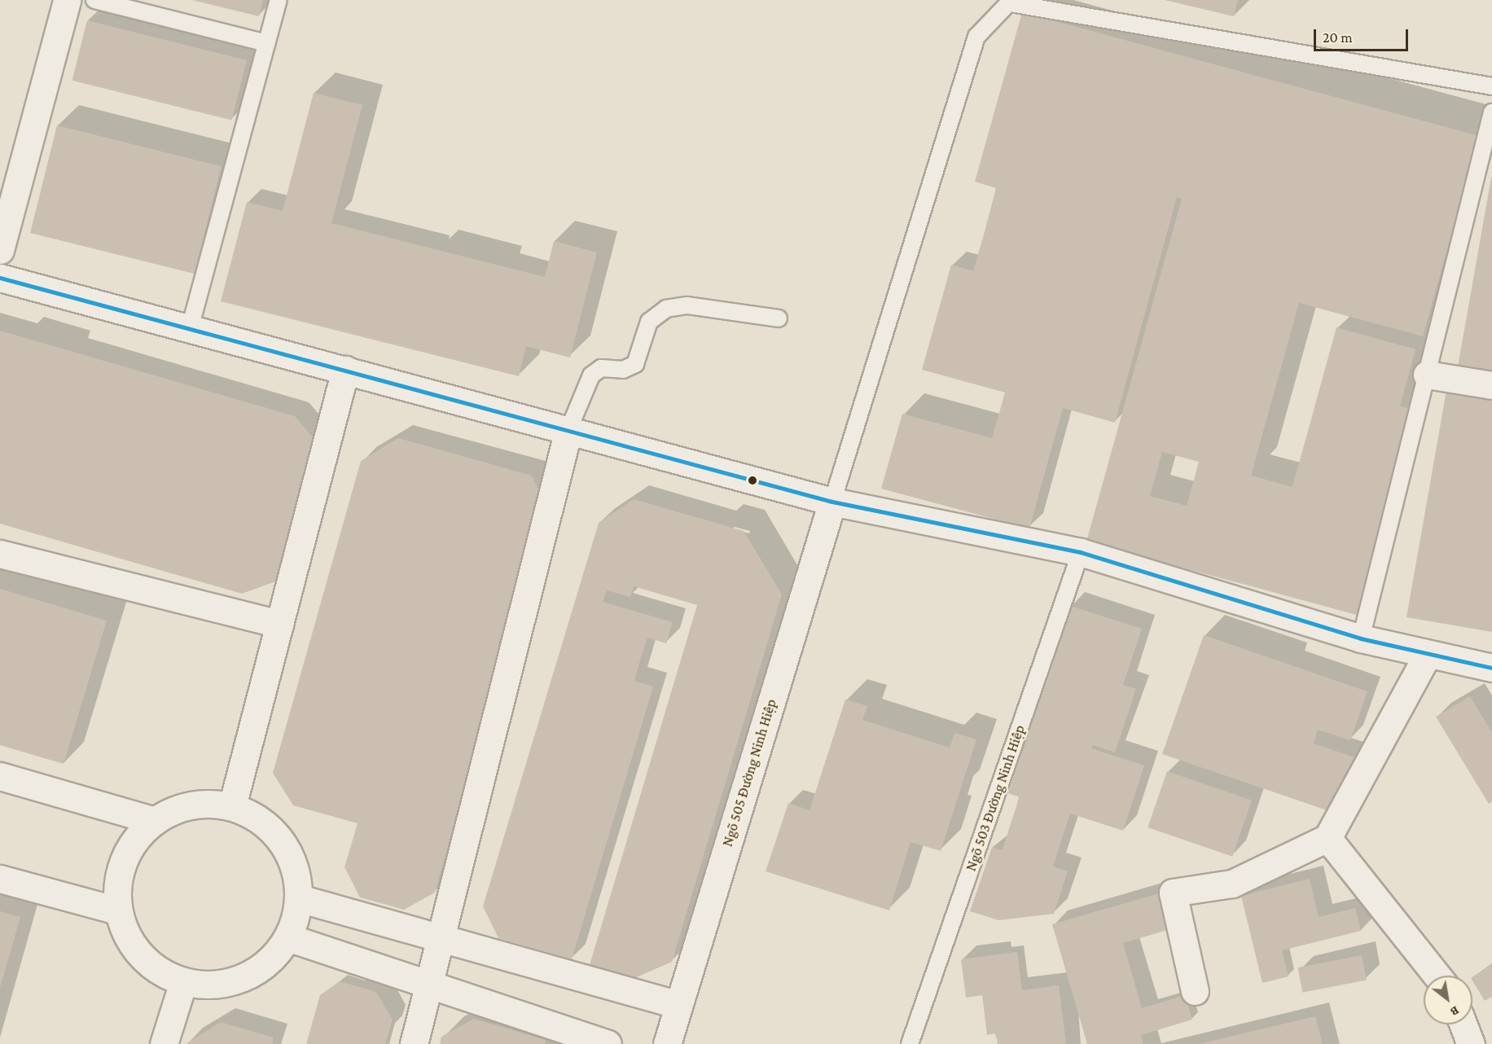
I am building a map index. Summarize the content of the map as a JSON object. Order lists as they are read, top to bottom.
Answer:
{
  "streets": {
    "street": ["Ngõ 505 Đường Ninh Hiệp"],
    "lane": ["Ngõ 503 Đường Ninh Hiệp"]
  },
  "scale_bar": "20 m",
  "north": "bottom right"
}
